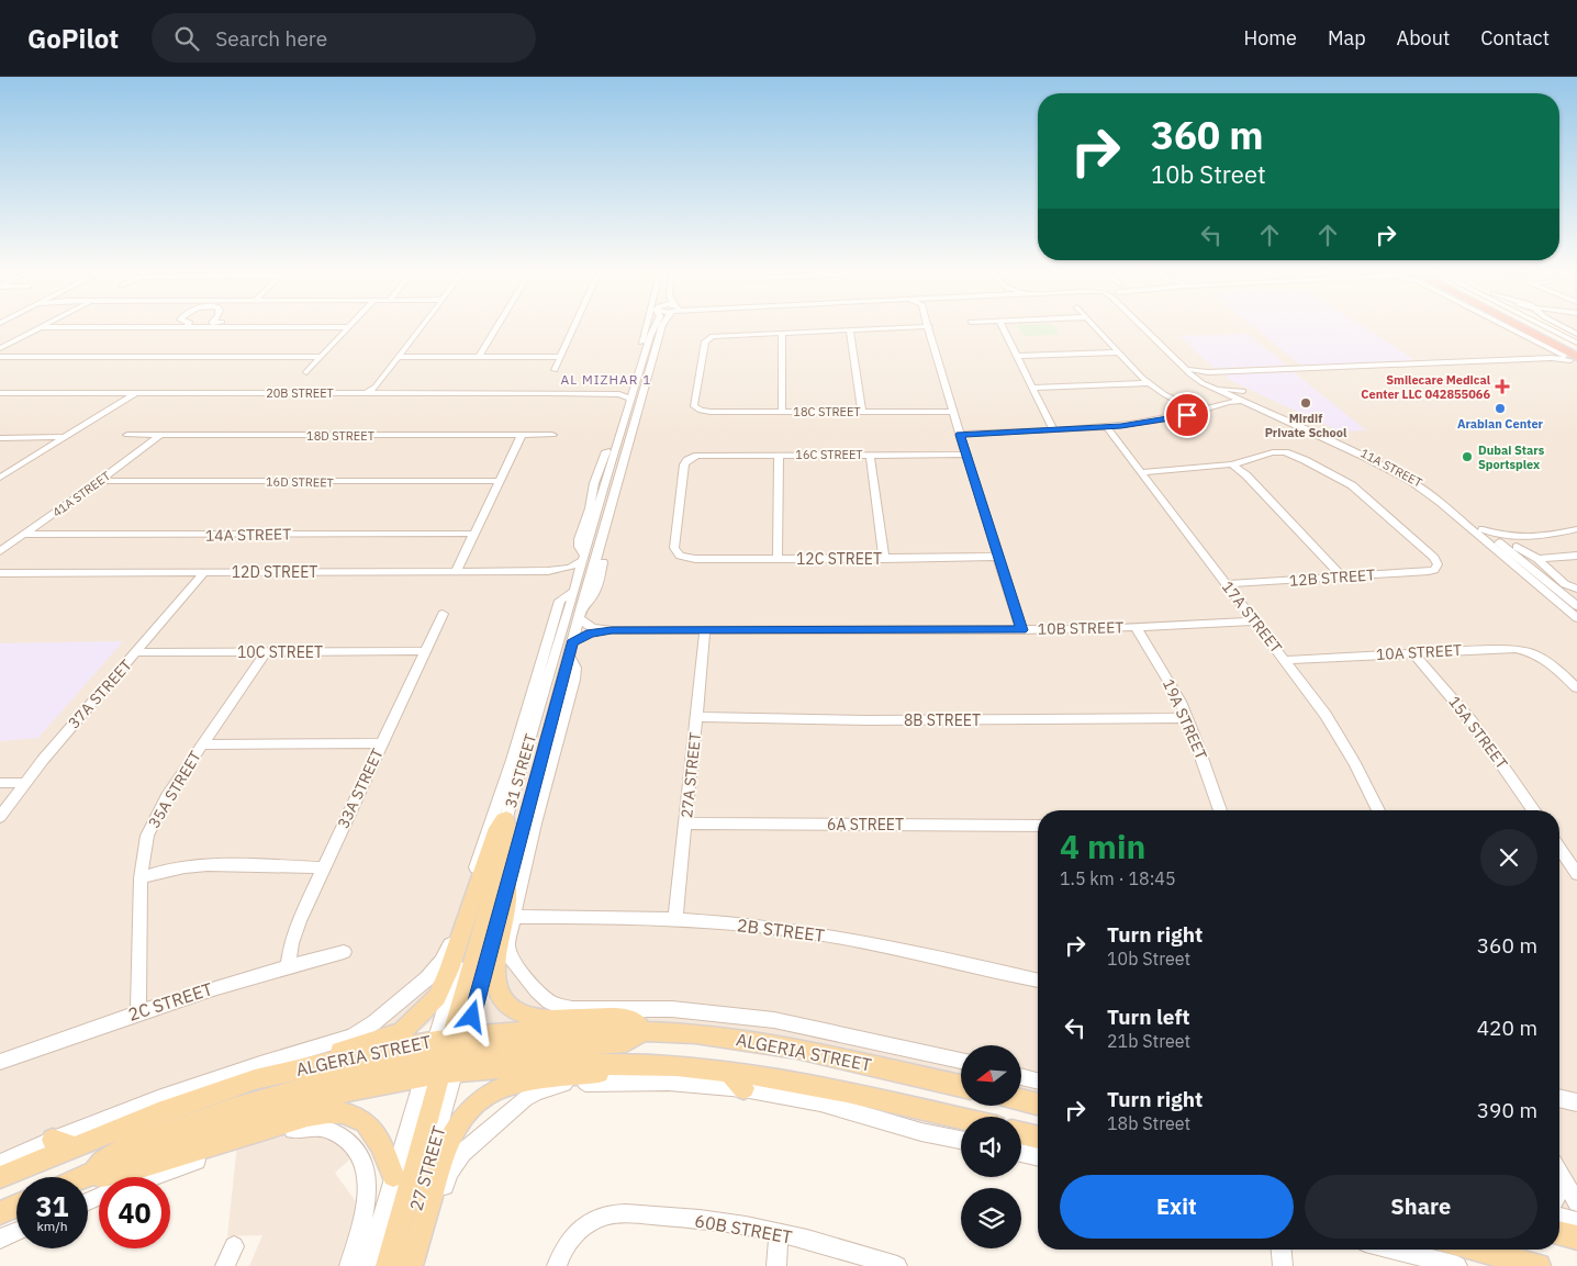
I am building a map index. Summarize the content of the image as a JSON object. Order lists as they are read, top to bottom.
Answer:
{
  "streets": {
    "main road": ["ALGERIA STREET"],
    "street": [
      "20B STREET",
      "18C STREET",
      "18D STREET",
      "16C STREET",
      "11A STREET",
      "16D STREET",
      "41A STREET",
      "14A STREET",
      "12C STREET",
      "12D STREET",
      "12B STREET",
      "17A STREET",
      "10B STREET",
      "10C STREET",
      "10A STREET",
      "37A STREET",
      "19A STREET",
      "8B STREET",
      "15A STREET",
      "31 STREET",
      "27A STREET",
      "33A STREET",
      "35A STREET",
      "6A STREET",
      "2B STREET",
      "2C STREET",
      "27 STREET",
      "60B STREET"
    ]
  },
  "crossings": [
    ["20B STREET", "31 STREET"],
    ["18D STREET", "41A STREET"],
    ["16C STREET", "12C STREET"],
    ["16D STREET", "41A STREET"],
    ["41A STREET", "14A STREET"],
    ["12D STREET", "37A STREET"],
    ["12D STREET", "31 STREET"],
    ["12B STREET", "17A STREET"],
    ["17A STREET", "10B STREET"],
    ["17A STREET", "10A STREET"],
    ["10B STREET", "19A STREET"],
    ["10B STREET", "31 STREET"],
    ["10B STREET", "27A STREET"],
    ["10C STREET", "37A STREET"],
    ["10C STREET", "33A STREET"],
    ["10C STREET", "35A STREET"],
    ["10A STREET", "15A STREET"],
    ["19A STREET", "8B STREET"],
    ["8B STREET", "27A STREET"],
    ["31 STREET", "ALGERIA STREET"],
    ["31 STREET", "27 STREET"],
    ["27A STREET", "6A STREET"],
    ["27A STREET", "2B STREET"],
    ["33A STREET", "2C STREET"],
    ["35A STREET", "2C STREET"],
    ["ALGERIA STREET", "27 STREET"]
  ],
  "districts": ["AL MIZHAR 1"],
  "places": {
    "health": ["Smilecare Medical Center LLC 042855066"],
    "other": ["Mirdif Private School", "Arabian Center", "Dubai Stars Sportsplex"]
  },
  "north": "left",
  "page": {
    "header": "GoPilot",
    "search": "Search here",
    "nav": [
      "Home",
      "Map",
      "About",
      "Contact"
    ],
    "turn": ["360 m", "10b Street"],
    "heading": ["4 min", "1.5 km · 18:45"],
    "list": [
      {
        "name": "Turn right",
        "note": "10b Street",
        "value": "360 m"
      },
      {
        "name": "Turn left",
        "note": "21b Street",
        "value": "420 m"
      },
      {
        "name": "Turn right",
        "note": "18b Street",
        "value": "390 m"
      }
    ],
    "buttons": ["Exit", "Share"],
    "speed": "31 km/h",
    "limit": "40"
  }
}
